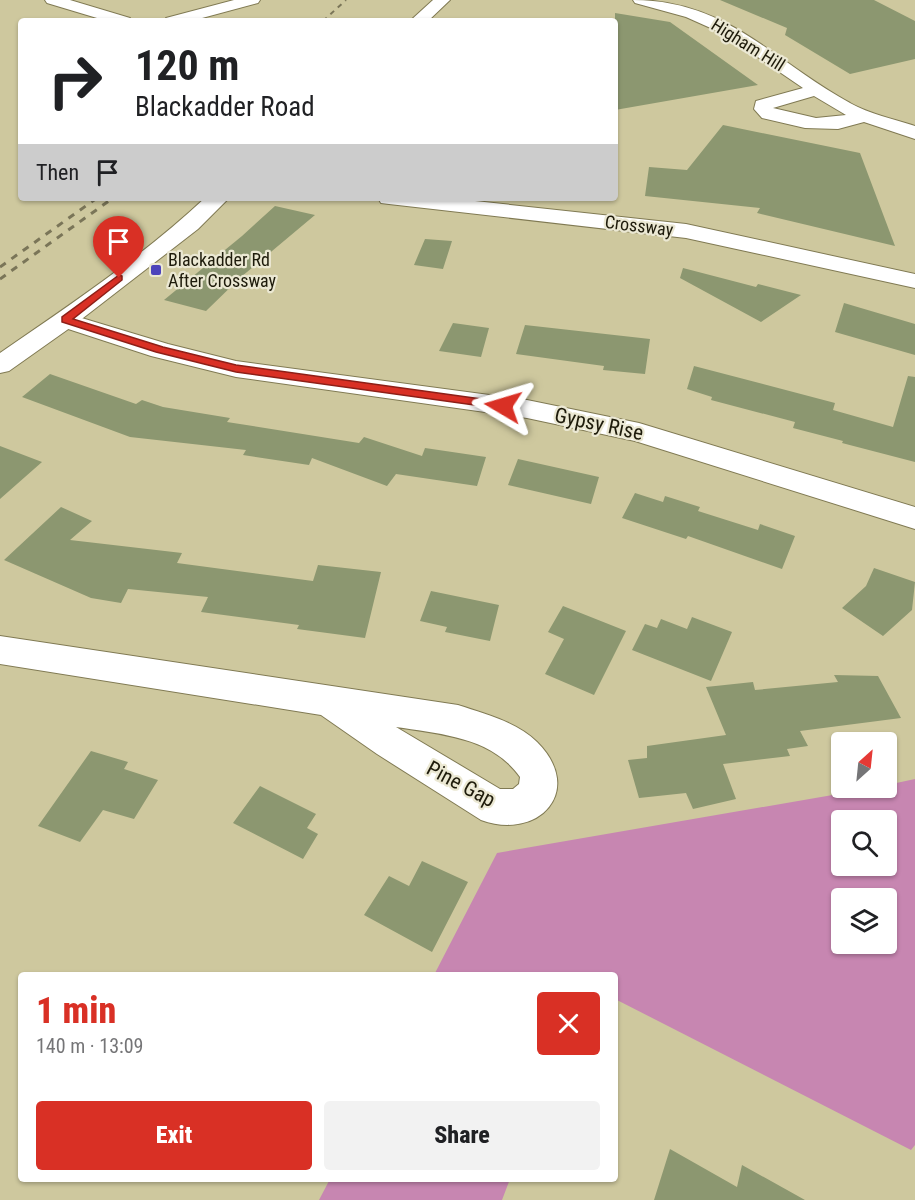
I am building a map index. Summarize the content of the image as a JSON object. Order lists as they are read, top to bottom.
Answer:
{
  "streets": {
    "street": [
      "Higham Hill",
      "Crossway",
      "Gypsy Rise",
      "Pine Gap"
    ]
  },
  "places": {
    "transit": ["Blackadder Rd After Crossway"]
  },
  "north": "top right",
  "page": {
    "turn": ["120 m", "Blackadder Road"],
    "then": "Then",
    "heading": ["1 min", "140 m · 13:09"],
    "buttons": ["Exit", "Share"]
  }
}
